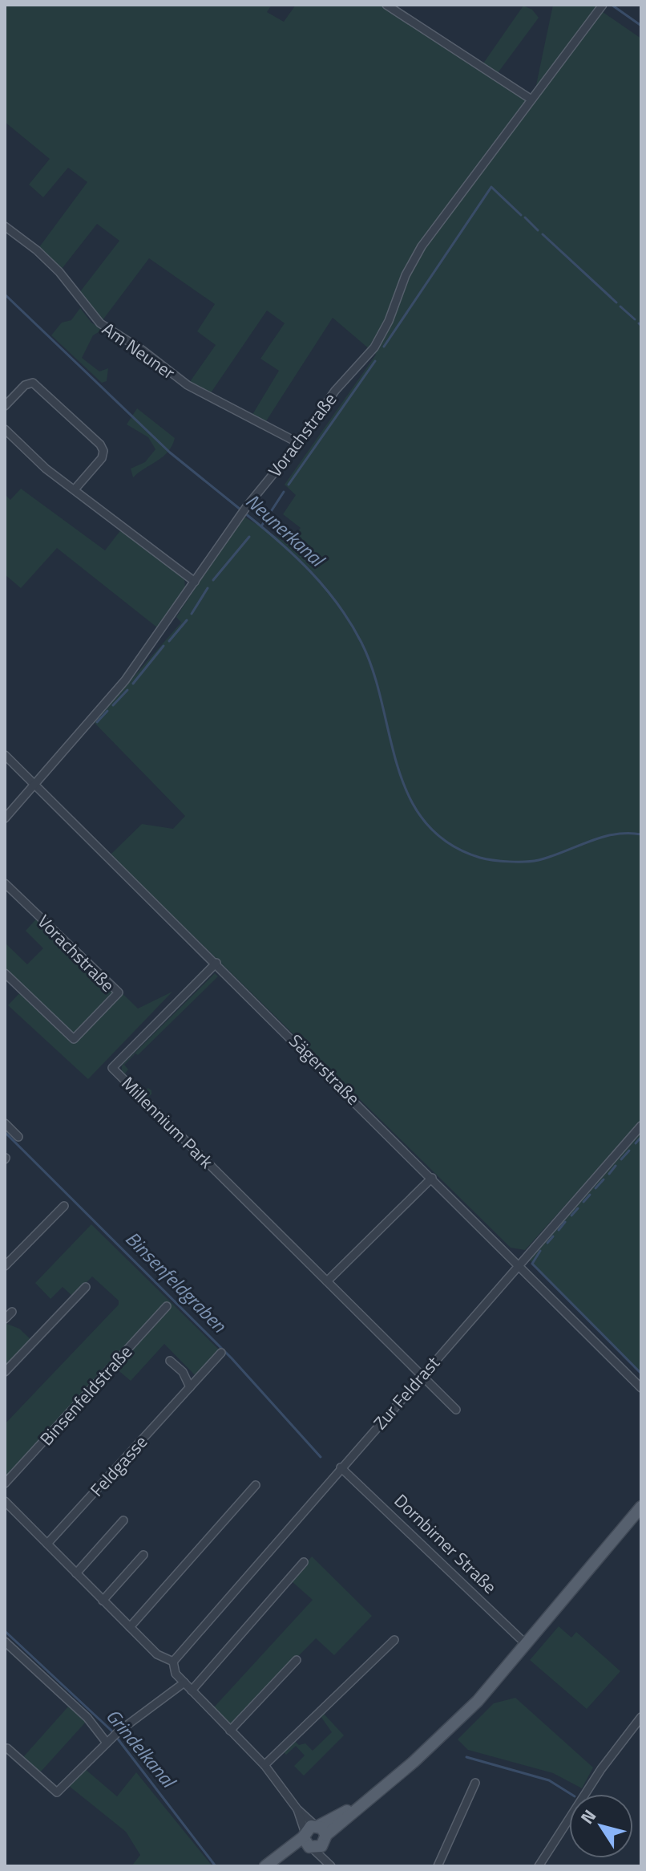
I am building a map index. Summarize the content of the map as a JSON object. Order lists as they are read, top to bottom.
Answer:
{
  "streets": {
    "street": [
      "Am Neuner",
      "Vorachstraße",
      "Sägerstraße",
      "Millennium Park",
      "Zur Feldrast",
      "Binsenfeldstraße",
      "Feldgasse",
      "Dornbirner Straße"
    ]
  },
  "crossings": [
    ["Am Neuner", "Vorachstraße"],
    ["Vorachstraße", "Sägerstraße"],
    ["Sägerstraße", "Millennium Park"],
    ["Sägerstraße", "Zur Feldrast"],
    ["Millennium Park", "Zur Feldrast"],
    ["Zur Feldrast", "Dornbirner Straße"]
  ],
  "water": ["Neunerkanal", "Binsenfeldgraben", "Grindelkanal"],
  "north": "top left"
}
